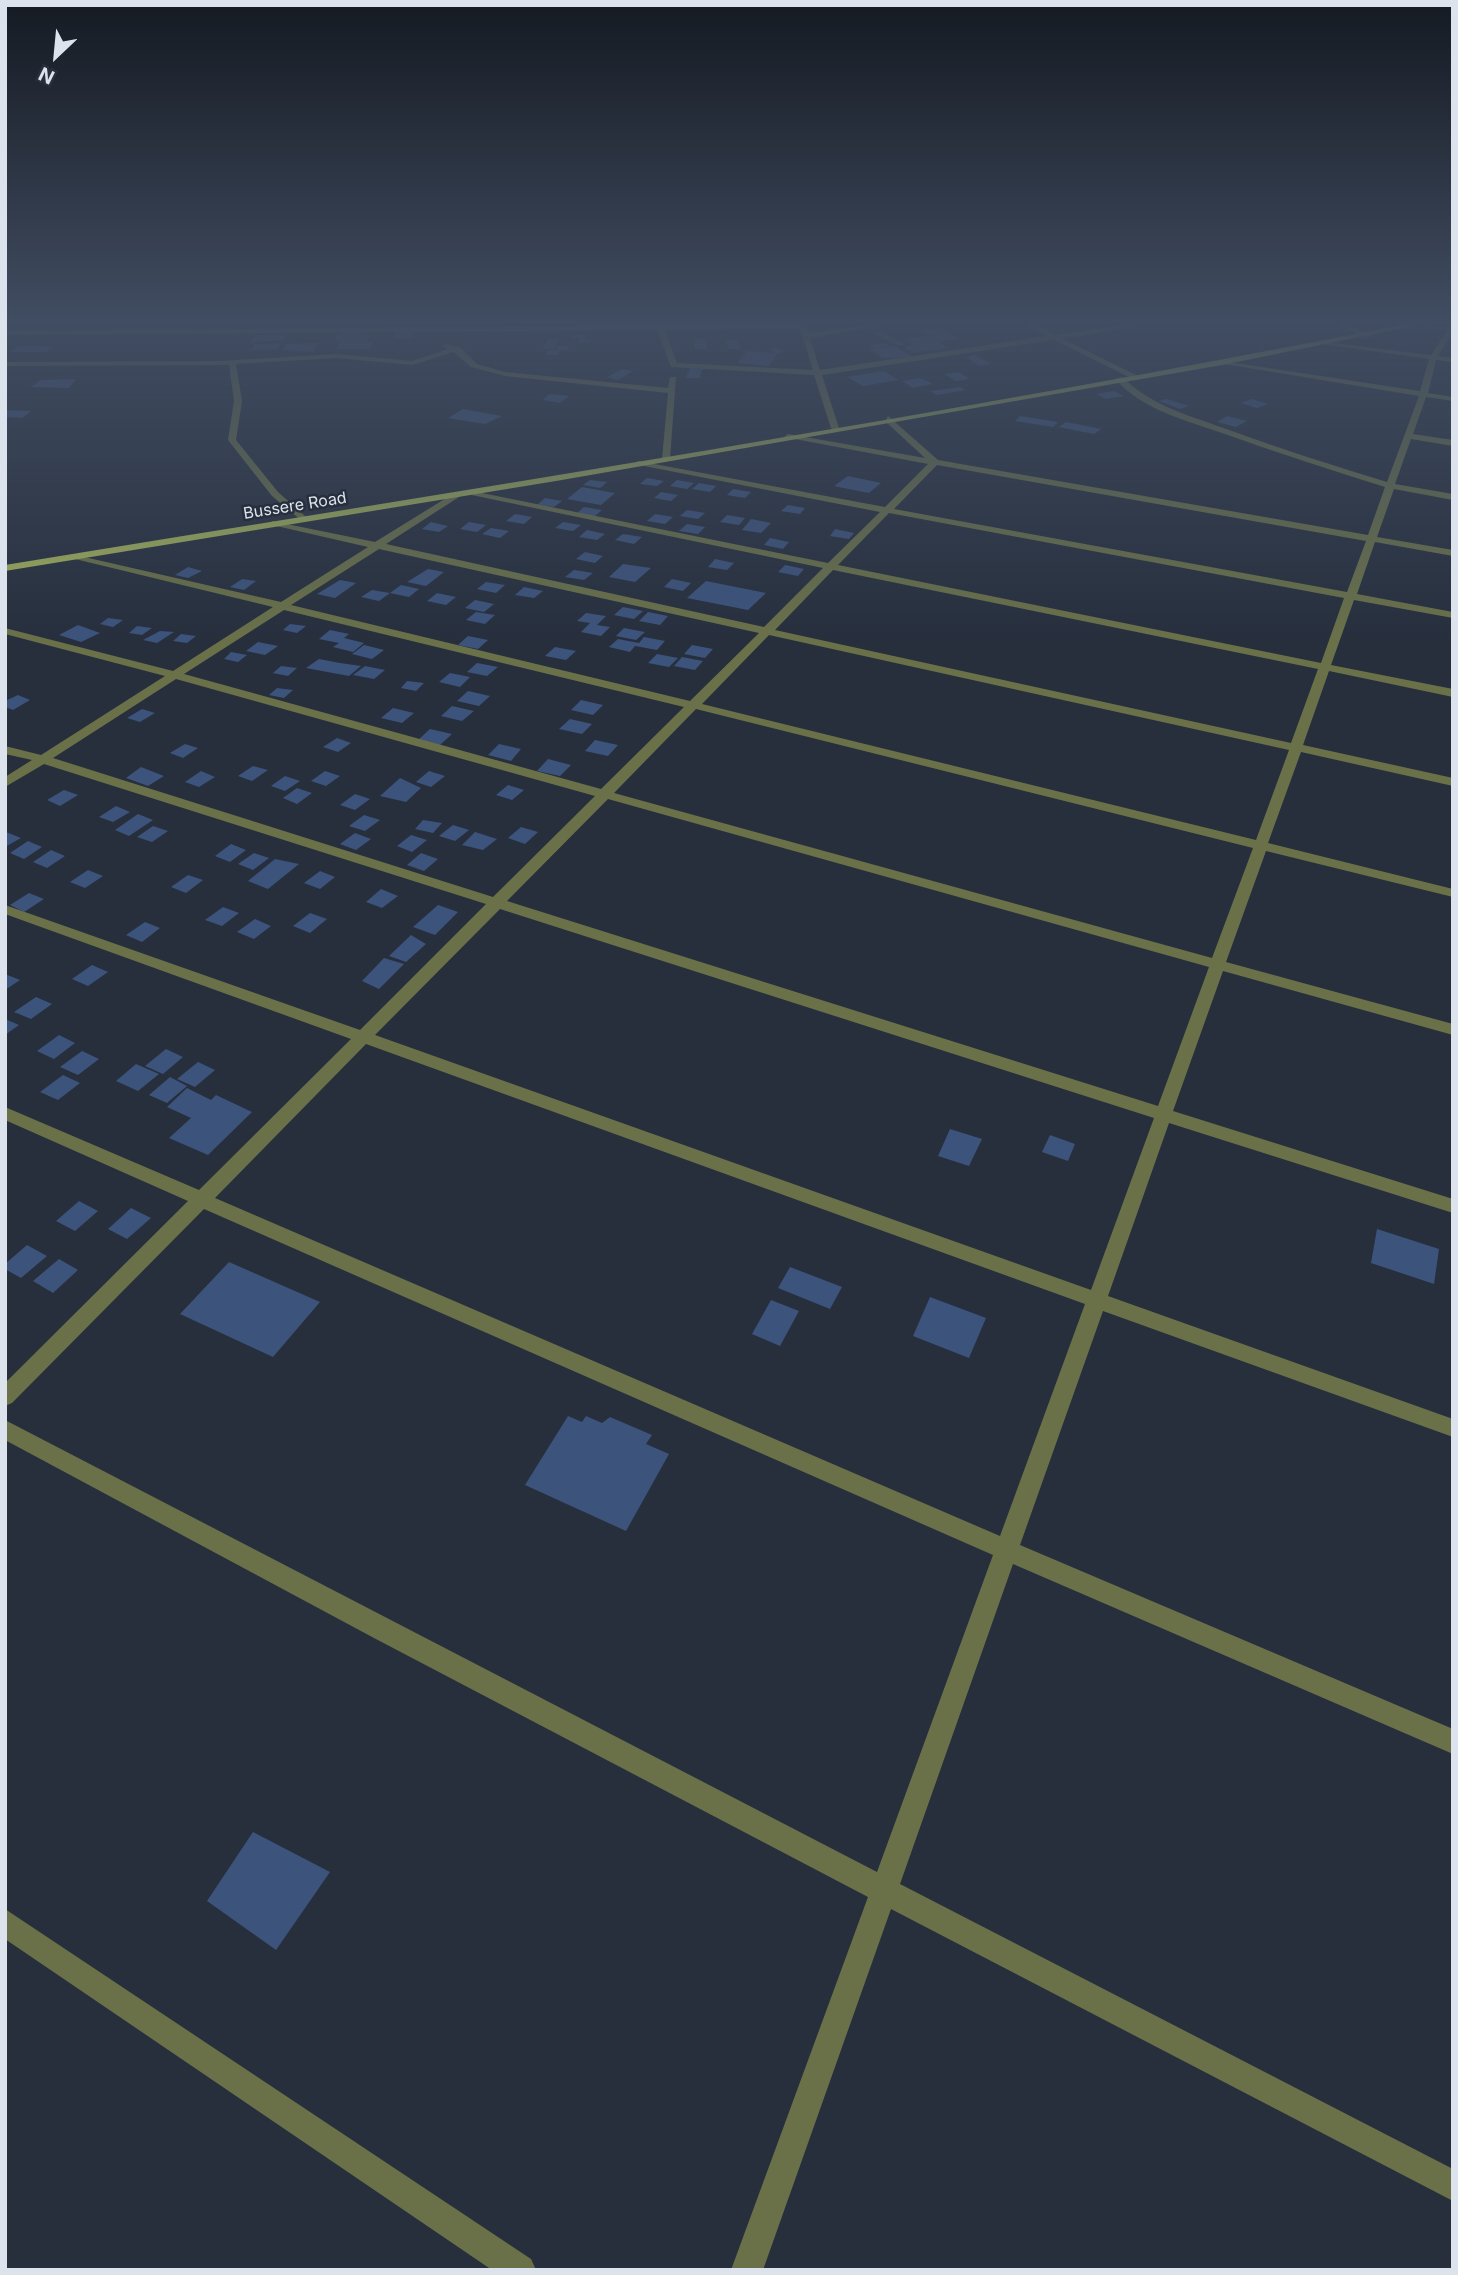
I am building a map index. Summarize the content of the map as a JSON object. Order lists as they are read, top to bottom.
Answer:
{
  "streets": {
    "main road": ["Bussere Road"]
  },
  "north": "bottom left"
}
